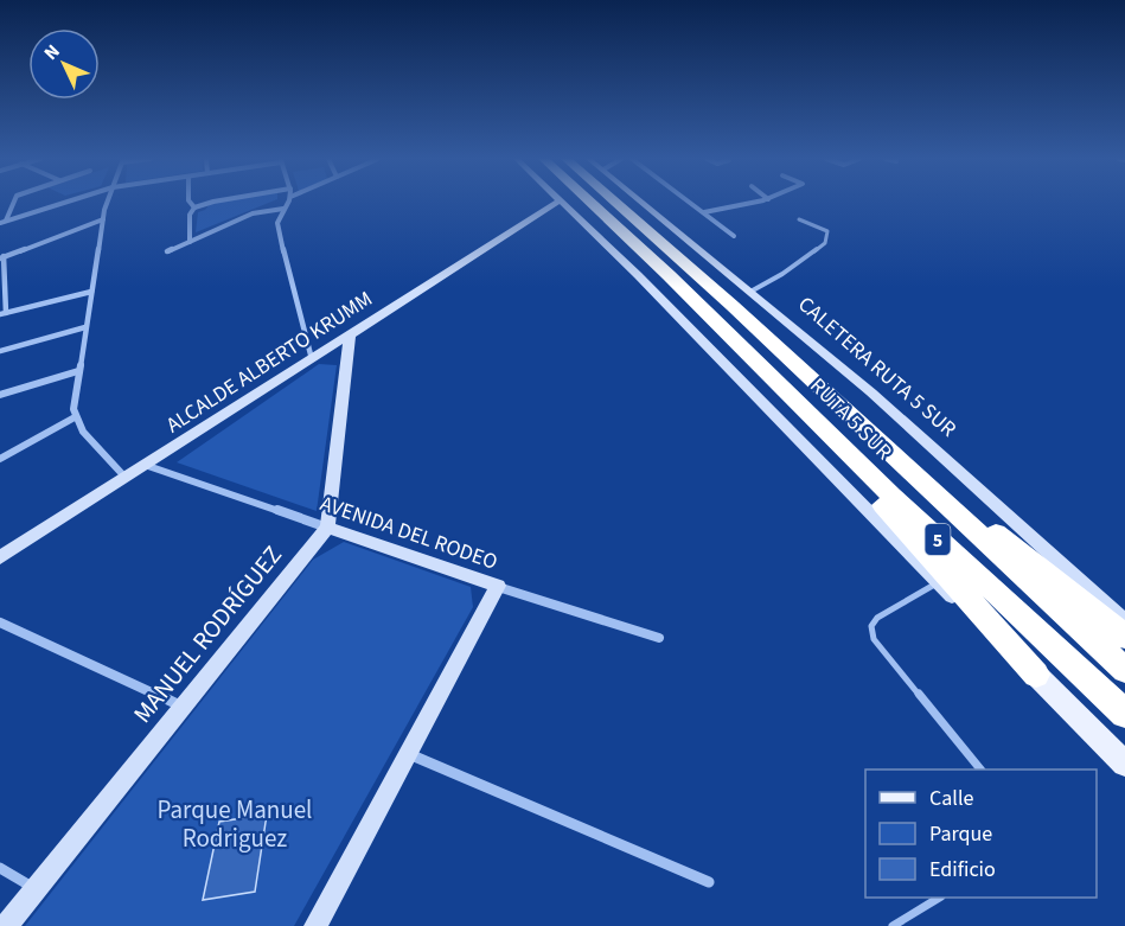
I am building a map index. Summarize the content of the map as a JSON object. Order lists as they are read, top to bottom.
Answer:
{
  "streets": {
    "highway": ["RUTA 5 SUR", "5"],
    "main road": [
      "ALCALDE ALBERTO KRUMM",
      "CALETERA RUTA 5 SUR",
      "AVENIDA DEL RODEO",
      "MANUEL RODRÍGUEZ"
    ]
  },
  "crossings": [
    ["ALCALDE ALBERTO KRUMM", "AVENIDA DEL RODEO"],
    ["AVENIDA DEL RODEO", "MANUEL RODRÍGUEZ"]
  ],
  "parks": ["Parque Manuel Rodriguez"],
  "legend": ["Calle", "Parque", "Edificio"],
  "north": "top left"
}
